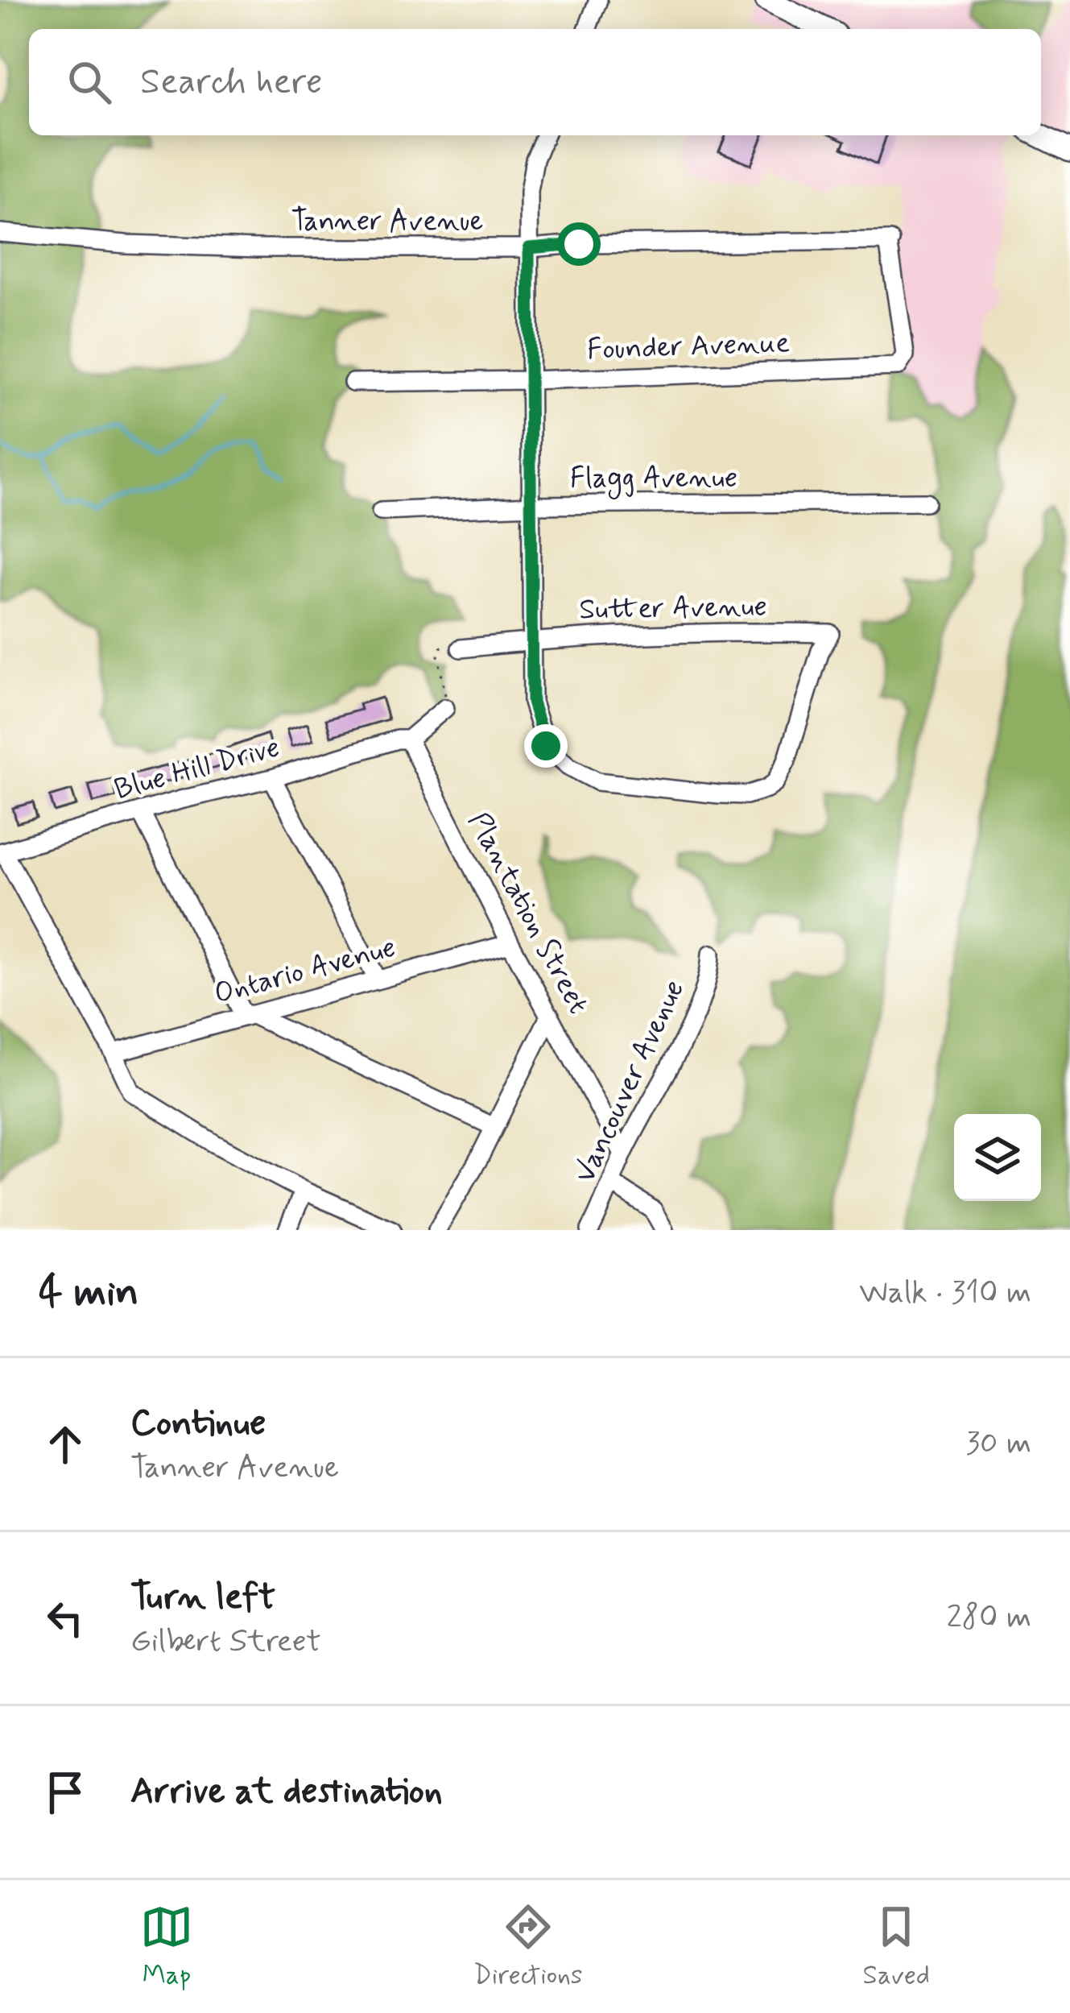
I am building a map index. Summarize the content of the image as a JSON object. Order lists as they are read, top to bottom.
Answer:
{
  "streets": {
    "street": [
      "Tanner Avenue",
      "Founder Avenue",
      "Flagg Avenue",
      "Sutter Avenue",
      "Blue Hill Drive",
      "Plantation Street",
      "Ontario Avenue",
      "Vancouver Avenue"
    ]
  },
  "crossings": [
    ["Tanner Avenue", "Founder Avenue"],
    ["Blue Hill Drive", "Plantation Street"],
    ["Plantation Street", "Ontario Avenue"],
    ["Plantation Street", "Vancouver Avenue"]
  ],
  "page": {
    "search": "Search here",
    "heading": ["4 min", "Walk · 310 m"],
    "list": [
      ["Continue", "Tanner Avenue", "30 m"],
      ["Turn left", "Gilbert Street", "280 m"],
      "Arrive at destination"
    ],
    "nav": ["Map", "Directions", "Saved"]
  }
}
